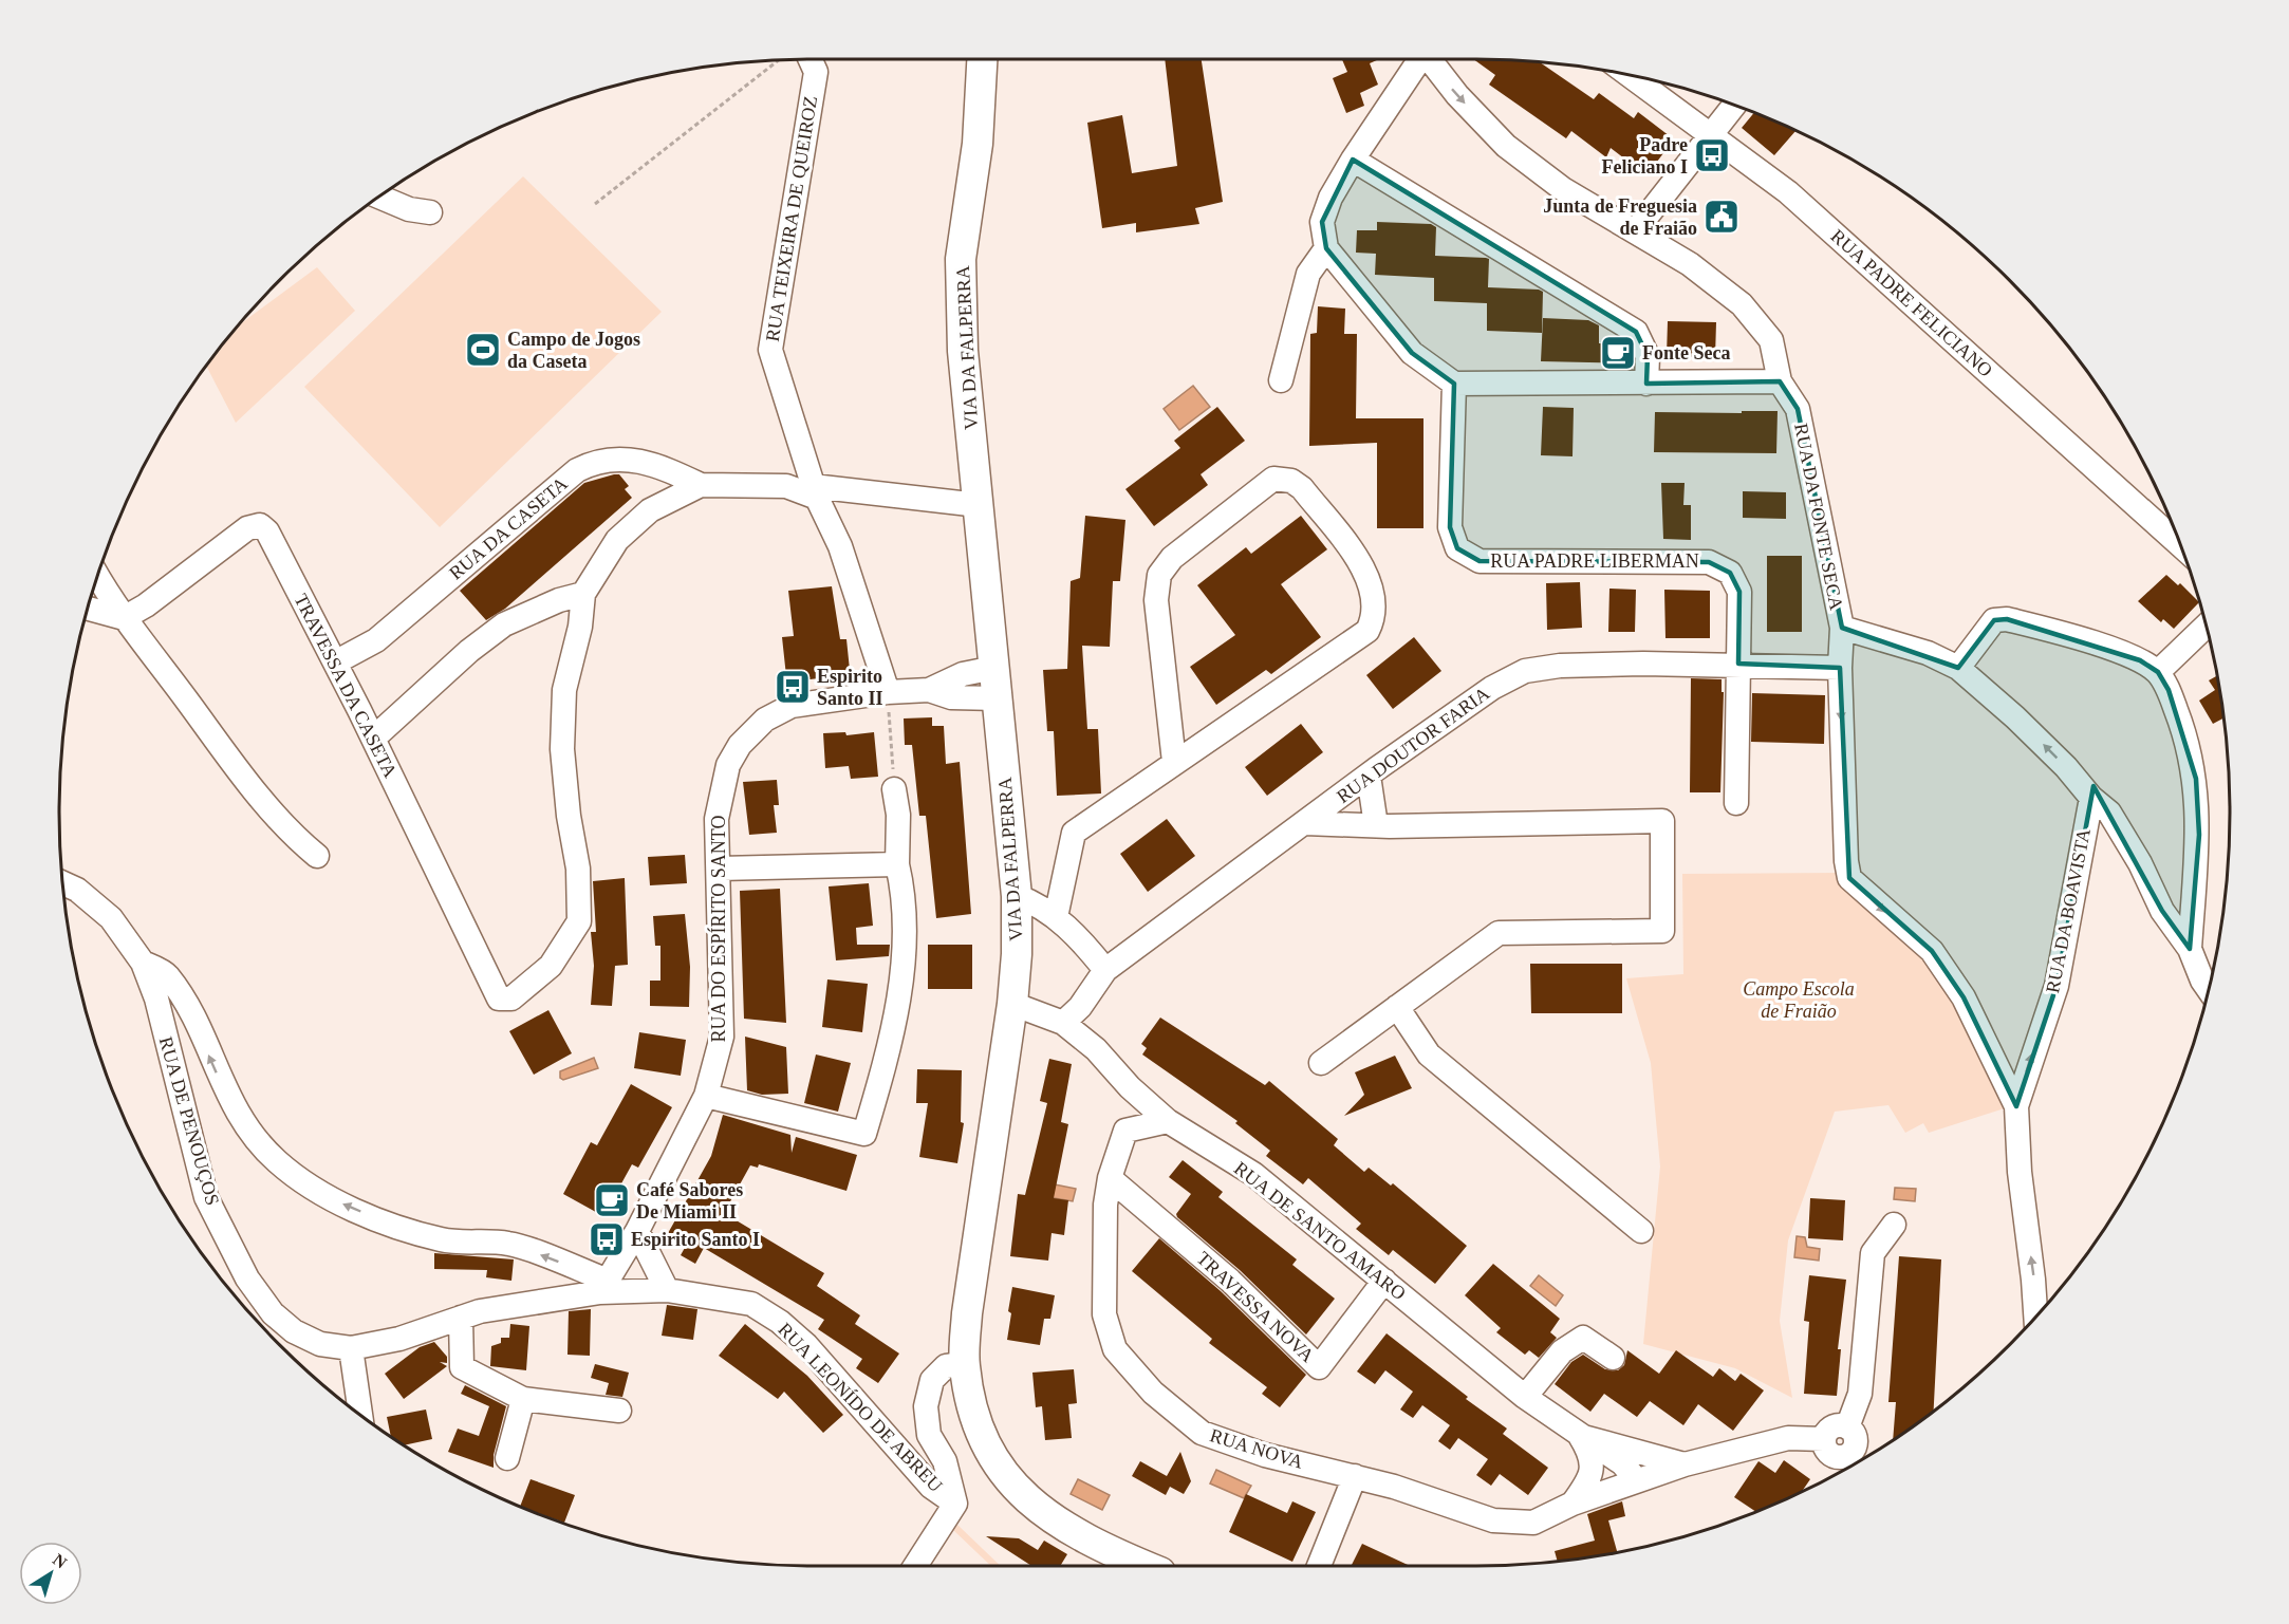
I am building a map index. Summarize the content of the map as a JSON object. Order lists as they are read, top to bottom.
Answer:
{
  "streets": {
    "main road": ["VIA DA FALPERRA"],
    "street": [
      "RUA TEIXEIRA DE QUEIROZ",
      "RUA PADRE FELICIANO",
      "RUA DA FONTE SECA",
      "RUA DA CASETA",
      "RUA PADRE LIBERMAN",
      "TRAVESSA DA CASETA",
      "RUA DOUTOR FARIA",
      "RUA DA BOAVISTA",
      "RUA DO ESPÍRITO SANTO",
      "RUA DE PENOUÇOS",
      "RUA DE SANTO AMARO",
      "TRAVESSA NOVA",
      "RUA LEONÍDO DE ABREU",
      "RUA NOVA"
    ]
  },
  "crossings": [
    ["RUA TEIXEIRA DE QUEIROZ", "RUA DO ESPÍRITO SANTO"],
    ["VIA DA FALPERRA", "RUA DE SANTO AMARO"],
    ["VIA DA FALPERRA", "RUA LEONÍDO DE ABREU"],
    ["RUA DA FONTE SECA", "RUA DOUTOR FARIA"],
    ["RUA DA FONTE SECA", "RUA DA BOAVISTA"],
    ["RUA DA CASETA", "TRAVESSA DA CASETA"],
    ["RUA PADRE LIBERMAN", "RUA DOUTOR FARIA"],
    ["RUA DOUTOR FARIA", "RUA DE SANTO AMARO"],
    ["RUA DO ESPÍRITO SANTO", "RUA DE PENOUÇOS"],
    ["RUA DO ESPÍRITO SANTO", "RUA LEONÍDO DE ABREU"],
    ["RUA DE PENOUÇOS", "RUA LEONÍDO DE ABREU"],
    ["RUA DE SANTO AMARO", "TRAVESSA NOVA"],
    ["RUA DE SANTO AMARO", "RUA NOVA"],
    ["TRAVESSA NOVA", "RUA NOVA"]
  ],
  "parks": ["Campo Escola de Fraião"],
  "places": {
    "bus stop": ["Padre Feliciano I", "Espirito Santo II", "Espirito Santo I"],
    "public building": ["Junta de Freguesia de Fraião"],
    "sports": ["Campo de Jogos da Caseta"],
    "cafe": ["Fonte Seca", "Café Sabores De Miami II"]
  },
  "north": "top right"
}
